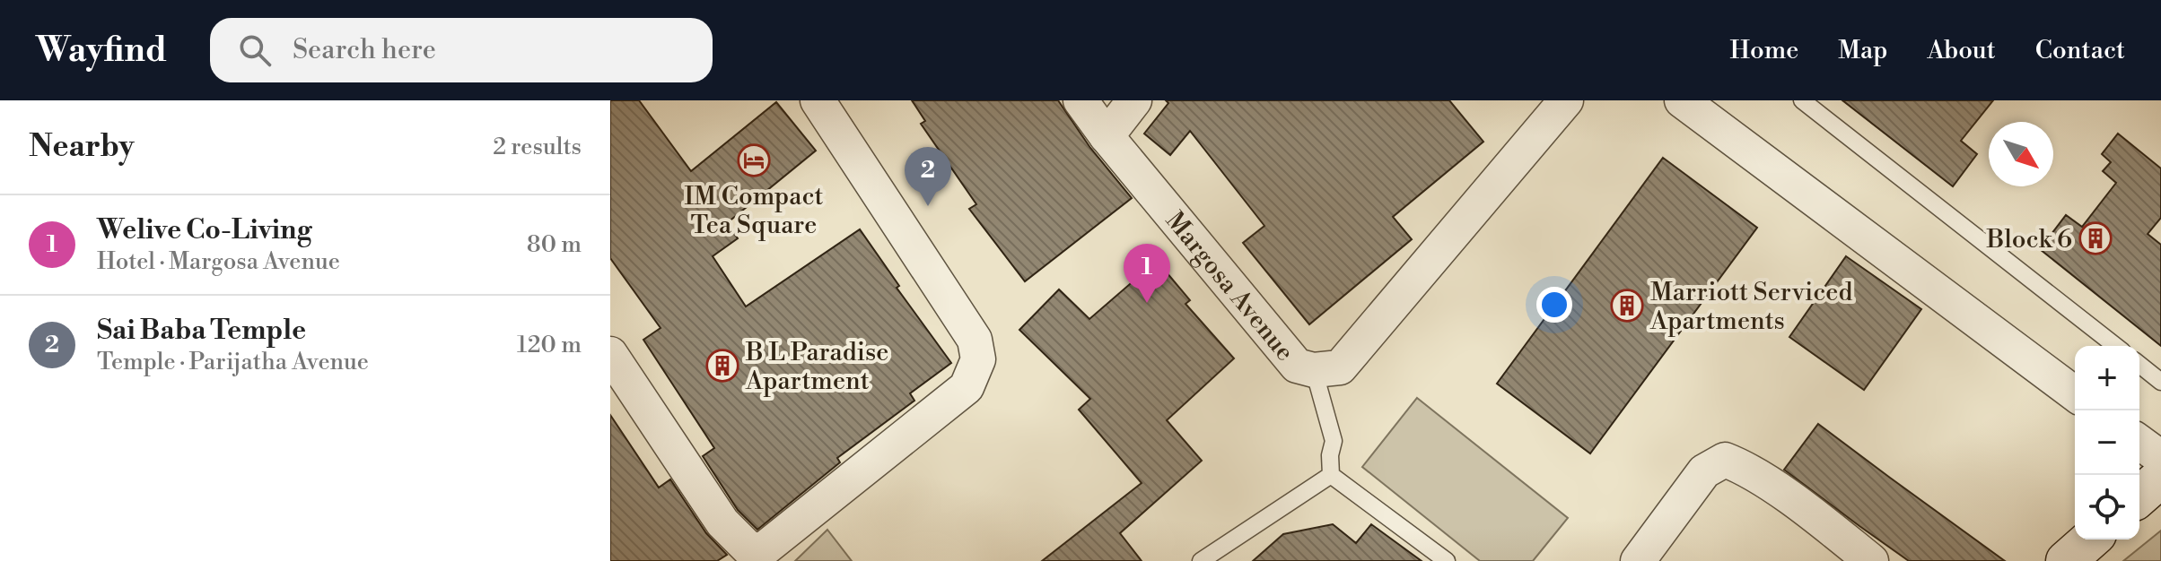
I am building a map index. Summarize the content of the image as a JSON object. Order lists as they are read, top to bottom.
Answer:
{
  "streets": {
    "street": ["Margosa Avenue"]
  },
  "places": {
    "hotel": ["IM Compact Tea Square"],
    "building": ["Block 6", "Marriott Serviced Apartments", "B L Paradise Apartment"]
  },
  "north": "bottom right",
  "page": {
    "header": "Wayfind",
    "search": "Search here",
    "nav": [
      "Home",
      "Map",
      "About",
      "Contact"
    ],
    "heading": ["Nearby", "2 results"],
    "pins": ["2", "1"],
    "list": [
      {
        "mark": "1",
        "name": "Welive Co-Living",
        "note": "Hotel · Margosa Avenue",
        "value": "80 m"
      },
      {
        "mark": "2",
        "name": "Sai Baba Temple",
        "note": "Temple · Parijatha Avenue",
        "value": "120 m"
      }
    ],
    "map_buttons": ["+", "−"]
  }
}
